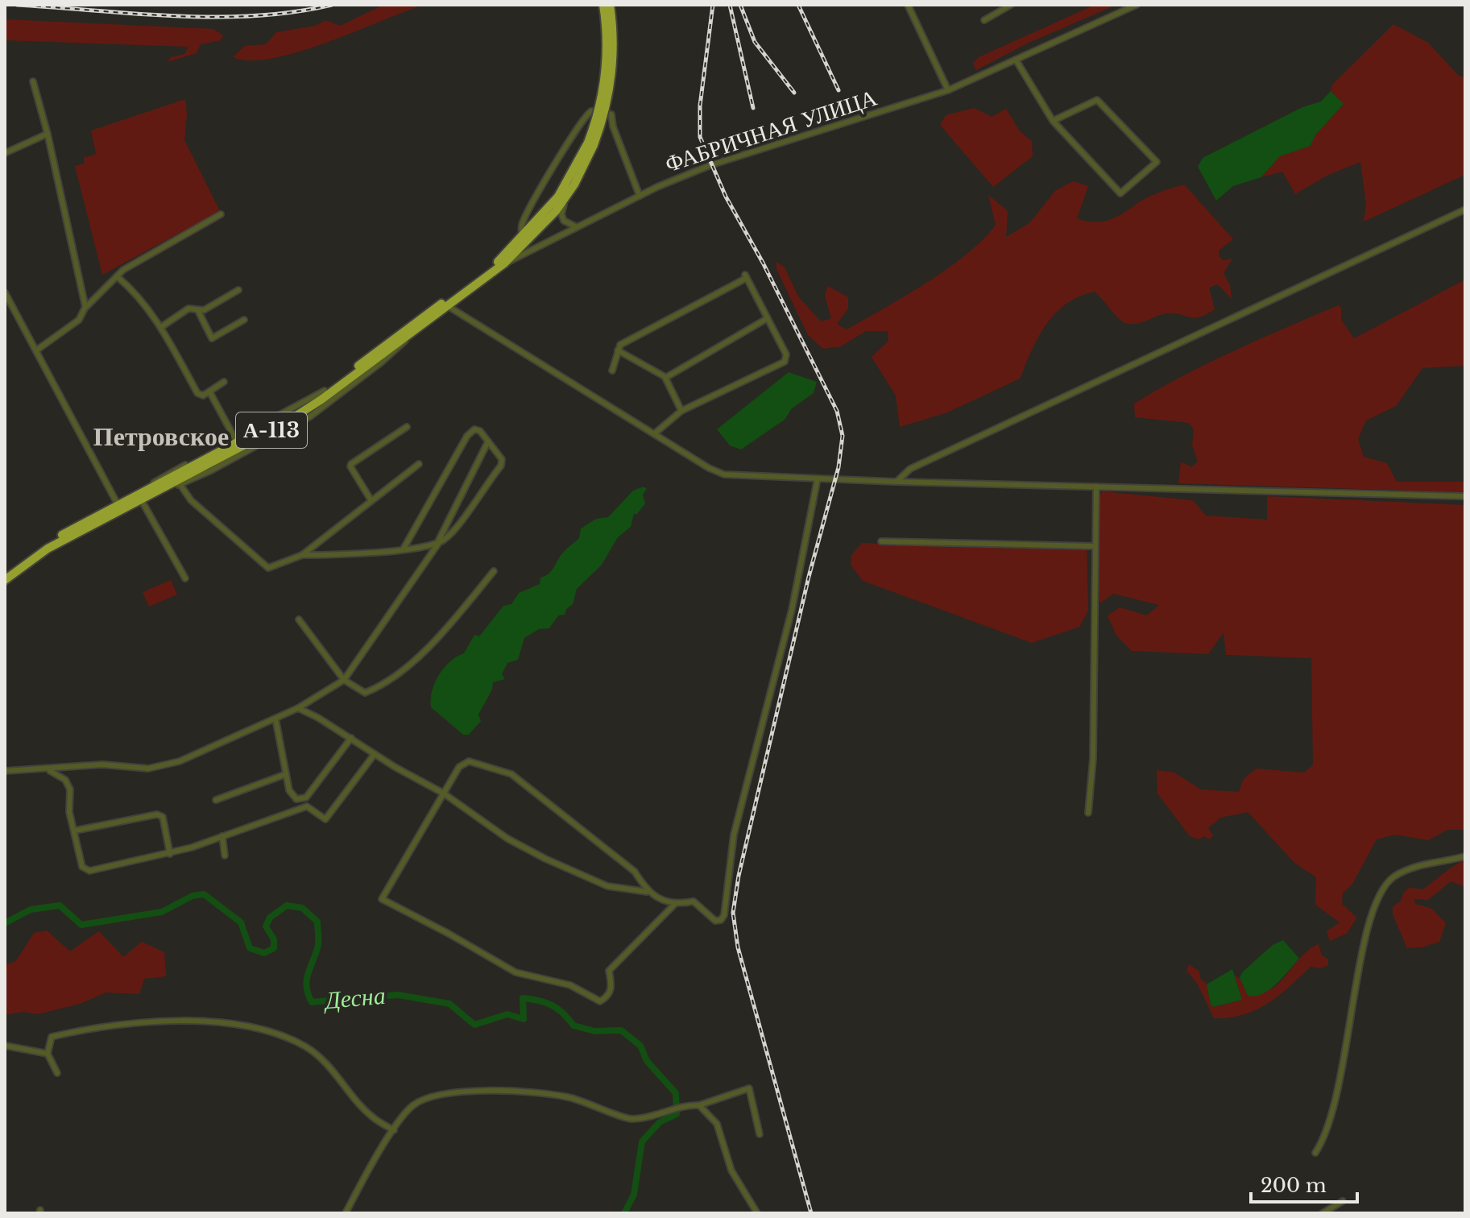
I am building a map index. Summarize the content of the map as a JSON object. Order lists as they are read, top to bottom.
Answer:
{
  "streets": {
    "highway": ["А-113"],
    "street": ["ФАБРИЧНАЯ УЛИЦА"]
  },
  "crossings": [
    ["ФАБРИЧНАЯ УЛИЦА", "А-113"]
  ],
  "districts": ["Петровское"],
  "water": ["Десна"],
  "scale_bar": "200 m"
}
